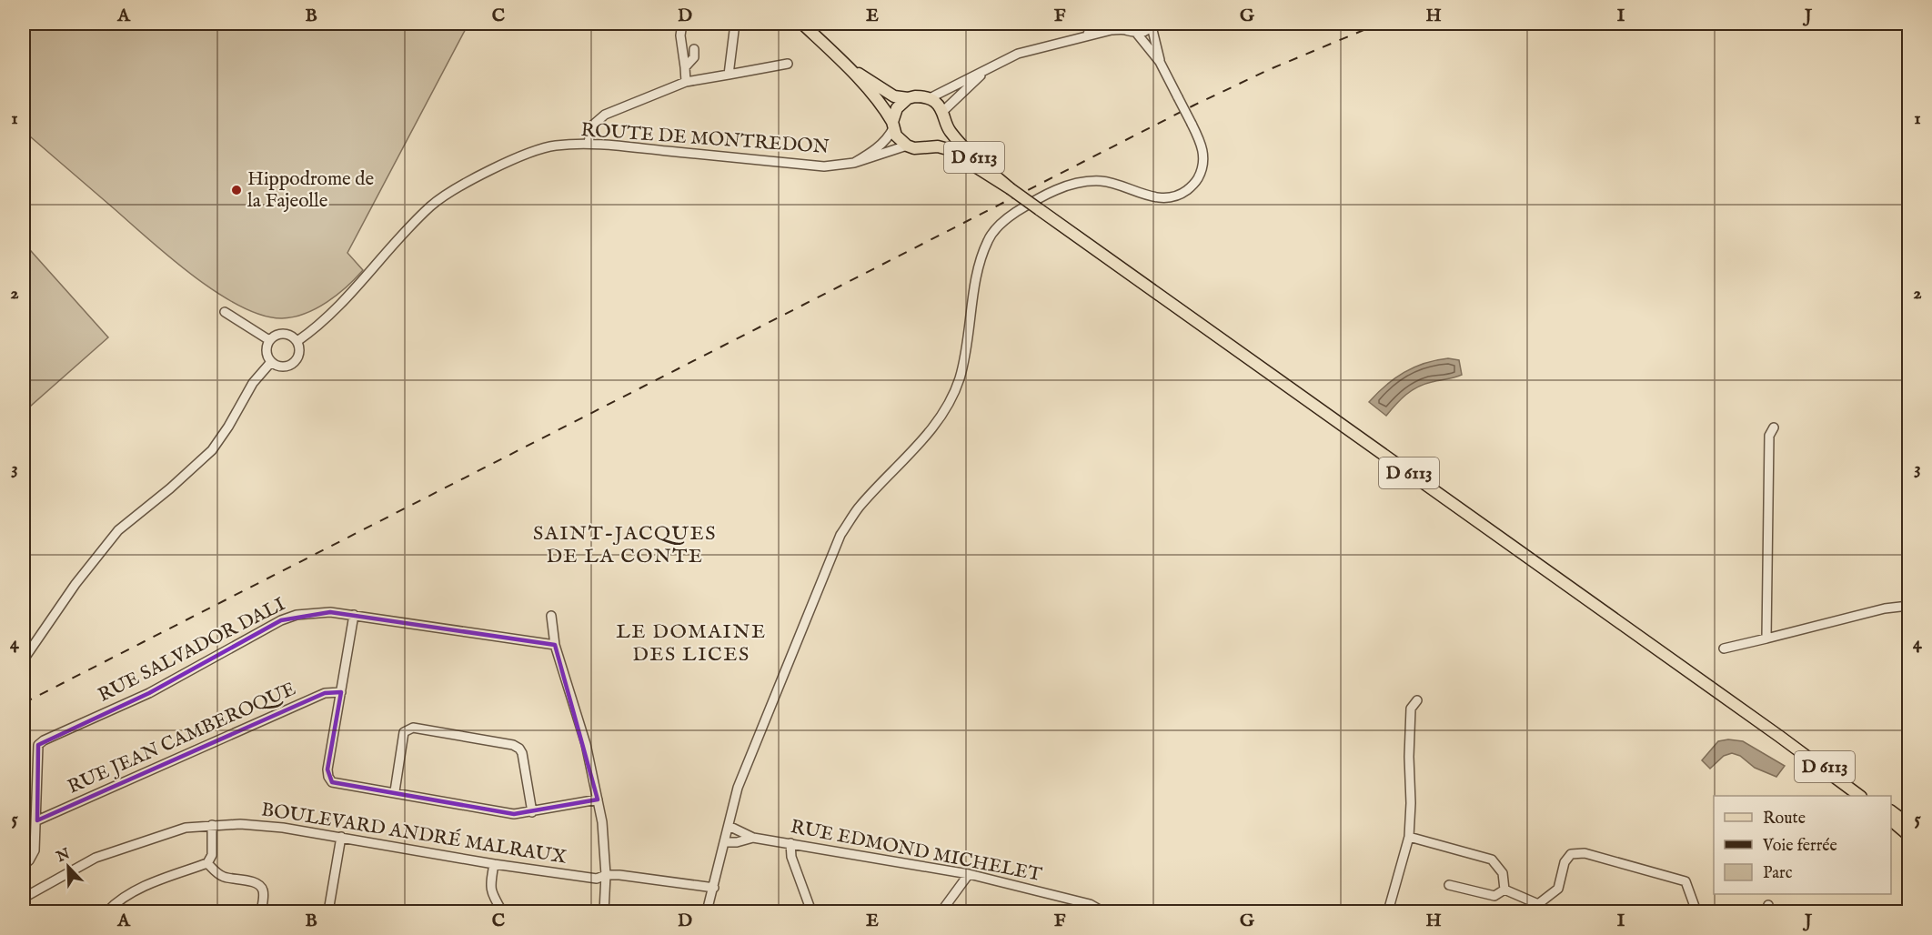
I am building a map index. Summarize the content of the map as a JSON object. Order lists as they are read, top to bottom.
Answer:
{
  "streets": {
    "main road": ["D 6113"],
    "street": [
      "ROUTE DE MONTREDON",
      "RUE SALVADOR DALI",
      "RUE JEAN CAMBEROQUE",
      "BOULEVARD ANDRÉ MALRAUX",
      "RUE EDMOND MICHELET"
    ]
  },
  "crossings": [
    ["ROUTE DE MONTREDON", "D 6113"],
    ["RUE SALVADOR DALI", "RUE JEAN CAMBEROQUE"]
  ],
  "districts": ["SAINT-JACQUES DE LA CONTE", "LE DOMAINE DES LICES"],
  "places": ["Hippodrome de la Fajeolle"],
  "legend": ["Route", "Voie ferrée", "Parc"],
  "north": "top left",
  "grid": {
    "columns": [
      "A",
      "B",
      "C",
      "D",
      "E",
      "F",
      "G",
      "H",
      "I",
      "J"
    ],
    "rows": [
      "1",
      "2",
      "3",
      "4",
      "5"
    ]
  }
}
